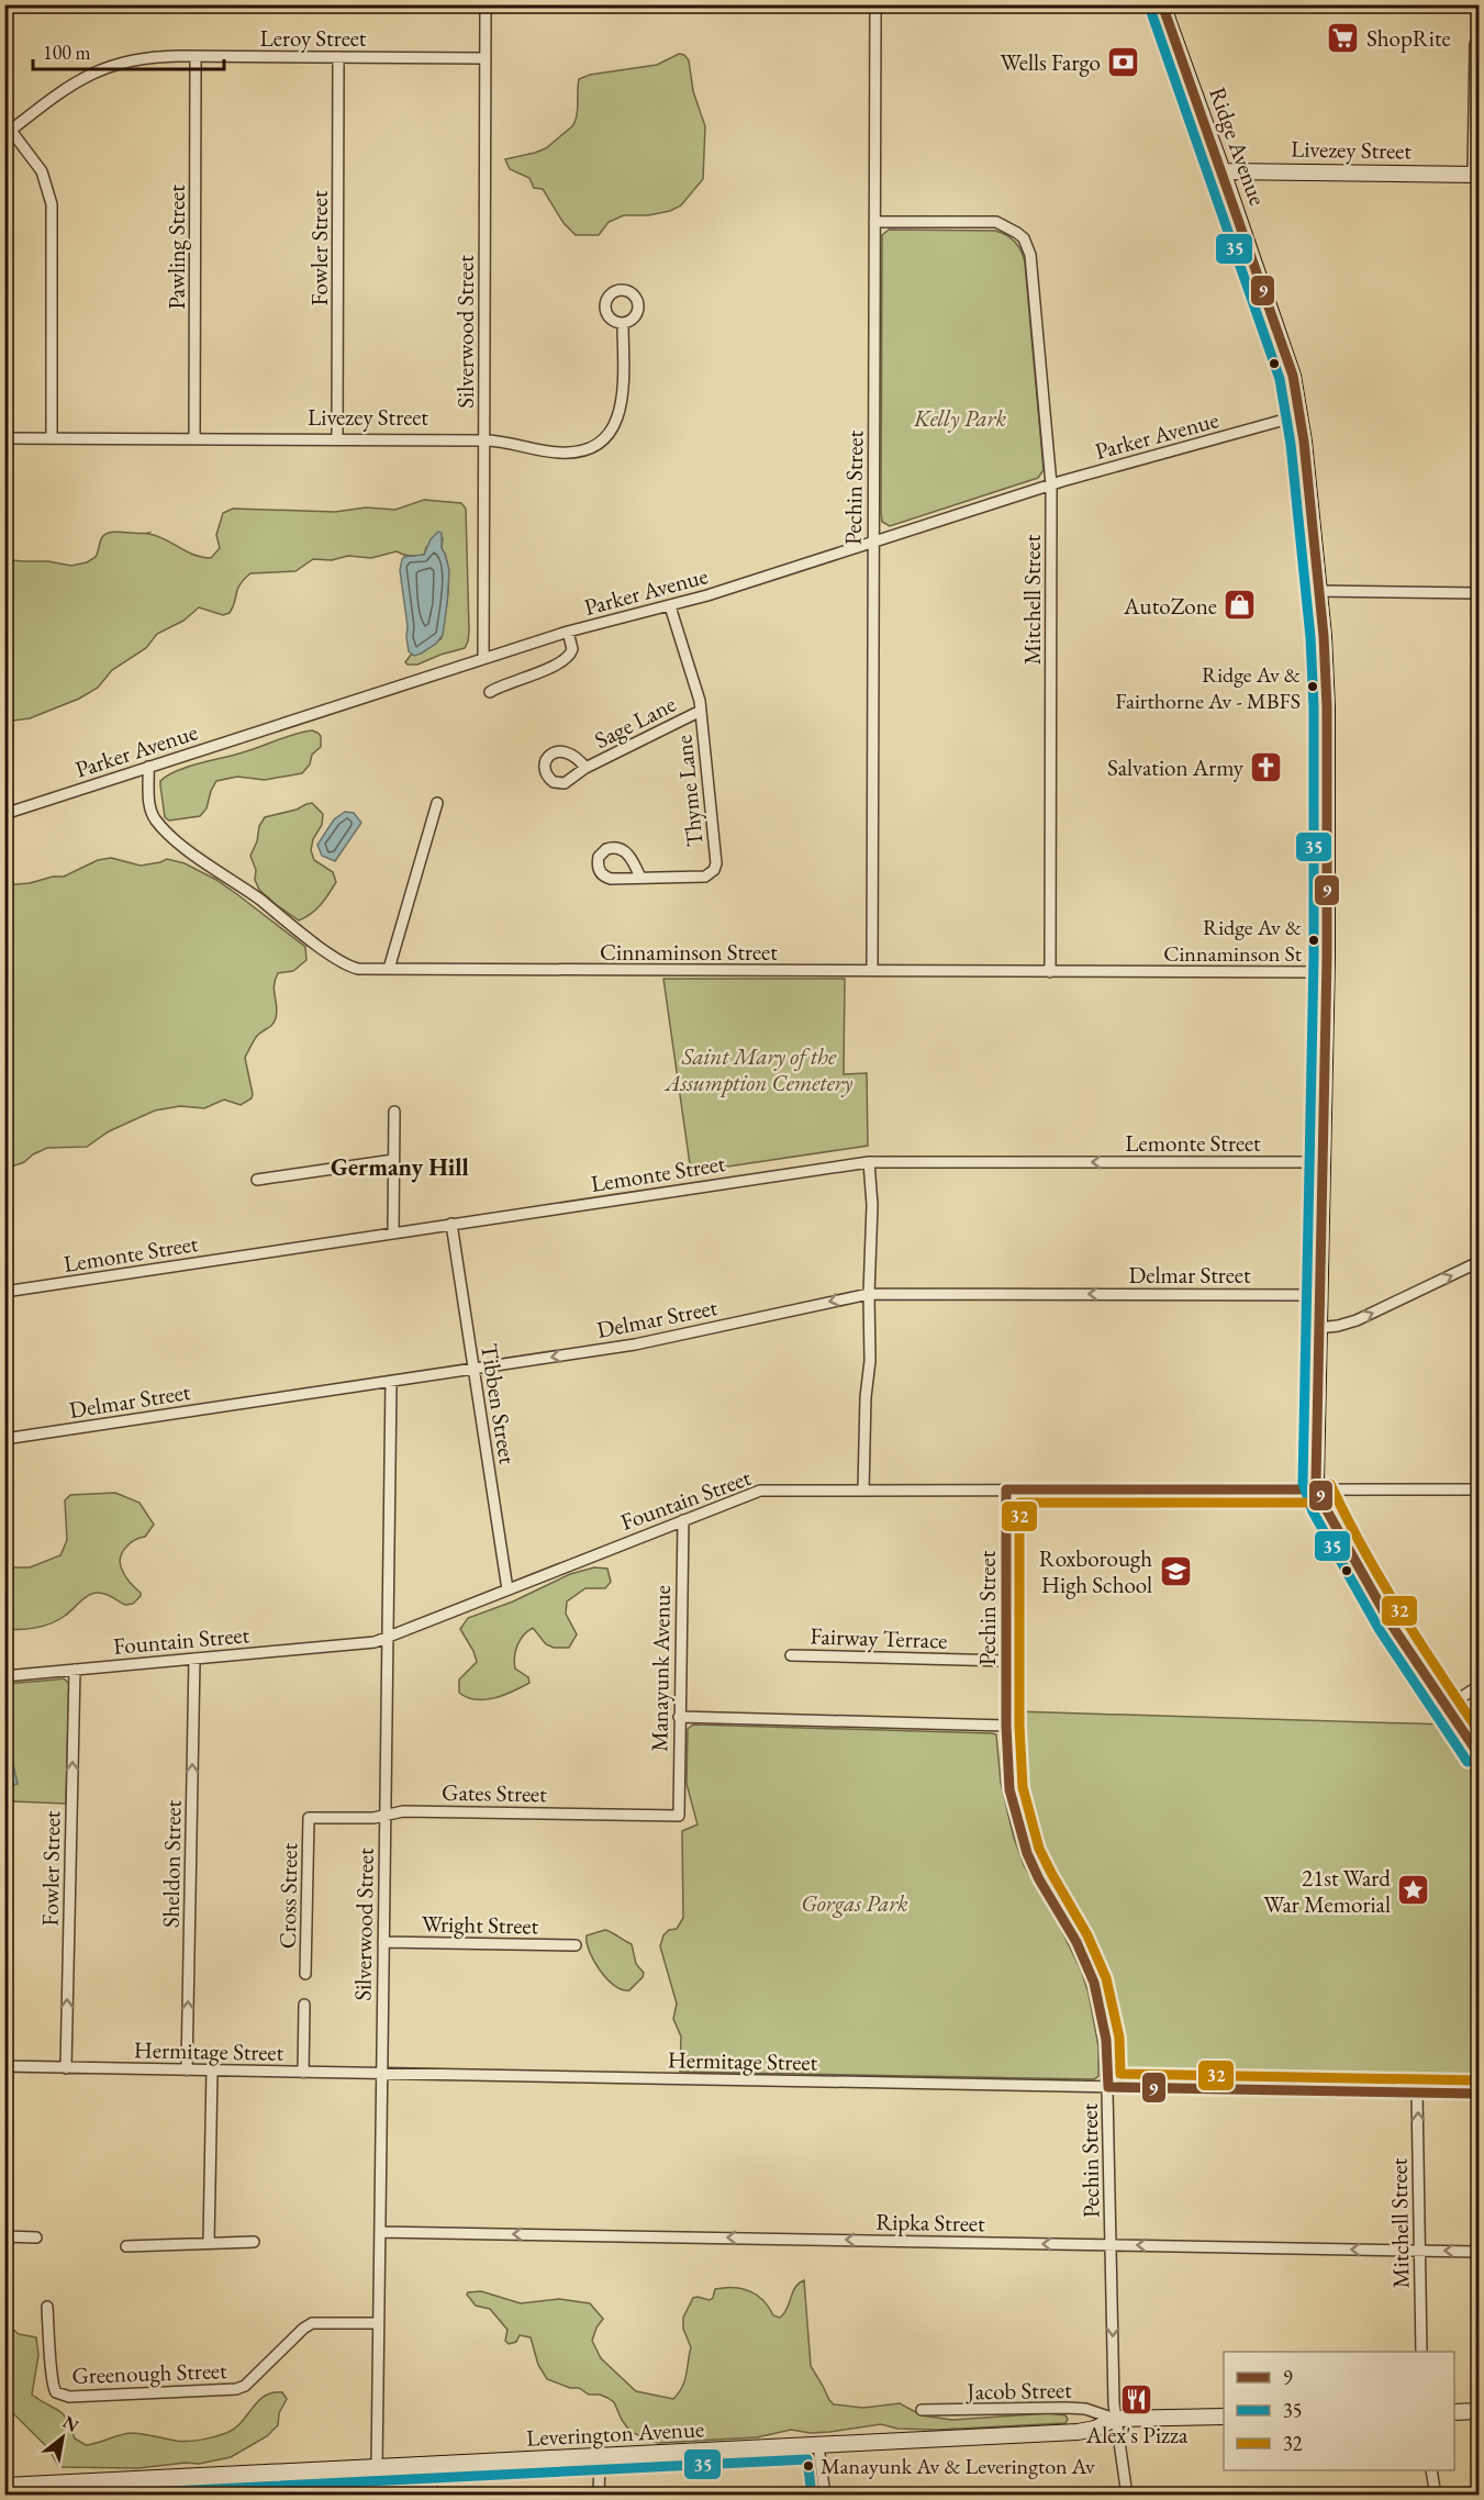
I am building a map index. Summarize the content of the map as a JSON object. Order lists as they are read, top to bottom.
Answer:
{
  "streets": {
    "main road": ["Ridge Avenue", "Livezey Street", "Leverington Avenue"],
    "street": [
      "Leroy Street",
      "Pawling Street",
      "Fowler Street",
      "Silverwood Street",
      "Parker Avenue",
      "Pechin Street",
      "Mitchell Street",
      "Sage Lane",
      "Thyme Lane",
      "Cinnaminson Street",
      "Lemonte Street",
      "Delmar Street",
      "Tibben Street",
      "Fountain Street",
      "Fairway Terrace",
      "Manayunk Avenue",
      "Gates Street",
      "Sheldon Street",
      "Cross Street",
      "Wright Street",
      "Hermitage Street",
      "Ripka Street",
      "Greenough Street",
      "Jacob Street"
    ]
  },
  "crossings": [
    ["Leroy Street", "Pawling Street"],
    ["Leroy Street", "Fowler Street"],
    ["Leroy Street", "Silverwood Street"],
    ["Ridge Avenue", "Livezey Street"],
    ["Ridge Avenue", "Parker Avenue"],
    ["Ridge Avenue", "Cinnaminson Street"],
    ["Ridge Avenue", "Lemonte Street"],
    ["Ridge Avenue", "Delmar Street"],
    ["Ridge Avenue", "Fountain Street"],
    ["Livezey Street", "Pawling Street"],
    ["Livezey Street", "Fowler Street"],
    ["Livezey Street", "Silverwood Street"],
    ["Fowler Street", "Fountain Street"],
    ["Fowler Street", "Hermitage Street"],
    ["Silverwood Street", "Parker Avenue"],
    ["Silverwood Street", "Delmar Street"],
    ["Silverwood Street", "Fountain Street"],
    ["Silverwood Street", "Gates Street"],
    ["Silverwood Street", "Wright Street"],
    ["Silverwood Street", "Hermitage Street"],
    ["Silverwood Street", "Ripka Street"],
    ["Silverwood Street", "Greenough Street"],
    ["Silverwood Street", "Leverington Avenue"],
    ["Parker Avenue", "Pechin Street"],
    ["Parker Avenue", "Mitchell Street"],
    ["Parker Avenue", "Cinnaminson Street"],
    ["Pechin Street", "Mitchell Street"],
    ["Pechin Street", "Cinnaminson Street"],
    ["Pechin Street", "Fountain Street"],
    ["Pechin Street", "Fairway Terrace"],
    ["Pechin Street", "Hermitage Street"],
    ["Pechin Street", "Ripka Street"],
    ["Pechin Street", "Jacob Street"],
    ["Pechin Street", "Leverington Avenue"],
    ["Mitchell Street", "Cinnaminson Street"],
    ["Mitchell Street", "Hermitage Street"],
    ["Mitchell Street", "Ripka Street"],
    ["Sage Lane", "Thyme Lane"],
    ["Lemonte Street", "Tibben Street"],
    ["Delmar Street", "Tibben Street"],
    ["Tibben Street", "Fountain Street"],
    ["Fountain Street", "Manayunk Avenue"],
    ["Fountain Street", "Sheldon Street"],
    ["Manayunk Avenue", "Gates Street"],
    ["Gates Street", "Cross Street"],
    ["Sheldon Street", "Hermitage Street"],
    ["Jacob Street", "Leverington Avenue"]
  ],
  "one_way": [
    "Fowler Street",
    "Delmar Street",
    "Sheldon Street",
    "Ripka Street"
  ],
  "districts": ["Germany Hill"],
  "parks": ["Kelly Park", "Saint Mary of the Assumption Cemetery", "Gorgas Park"],
  "places": {
    "supermarket": ["ShopRite"],
    "bank": ["Wells Fargo"],
    "shop": ["AutoZone"],
    "other": ["Ridge Av & Fairthorne Av - MBFS", "Ridge Av & Cinnaminson St", "Manayunk Av & Leverington Av"],
    "church": ["Salvation Army"],
    "school or university": ["Roxborough High School"],
    "place": ["21st Ward War Memorial"],
    "restaurant": ["Alex's Pizza"]
  },
  "lines": ["transit line 9", "transit line 35", "transit line 32"],
  "legend": ["9", "35", "32"],
  "scale_bar": "100 m",
  "north": "top right"
}
